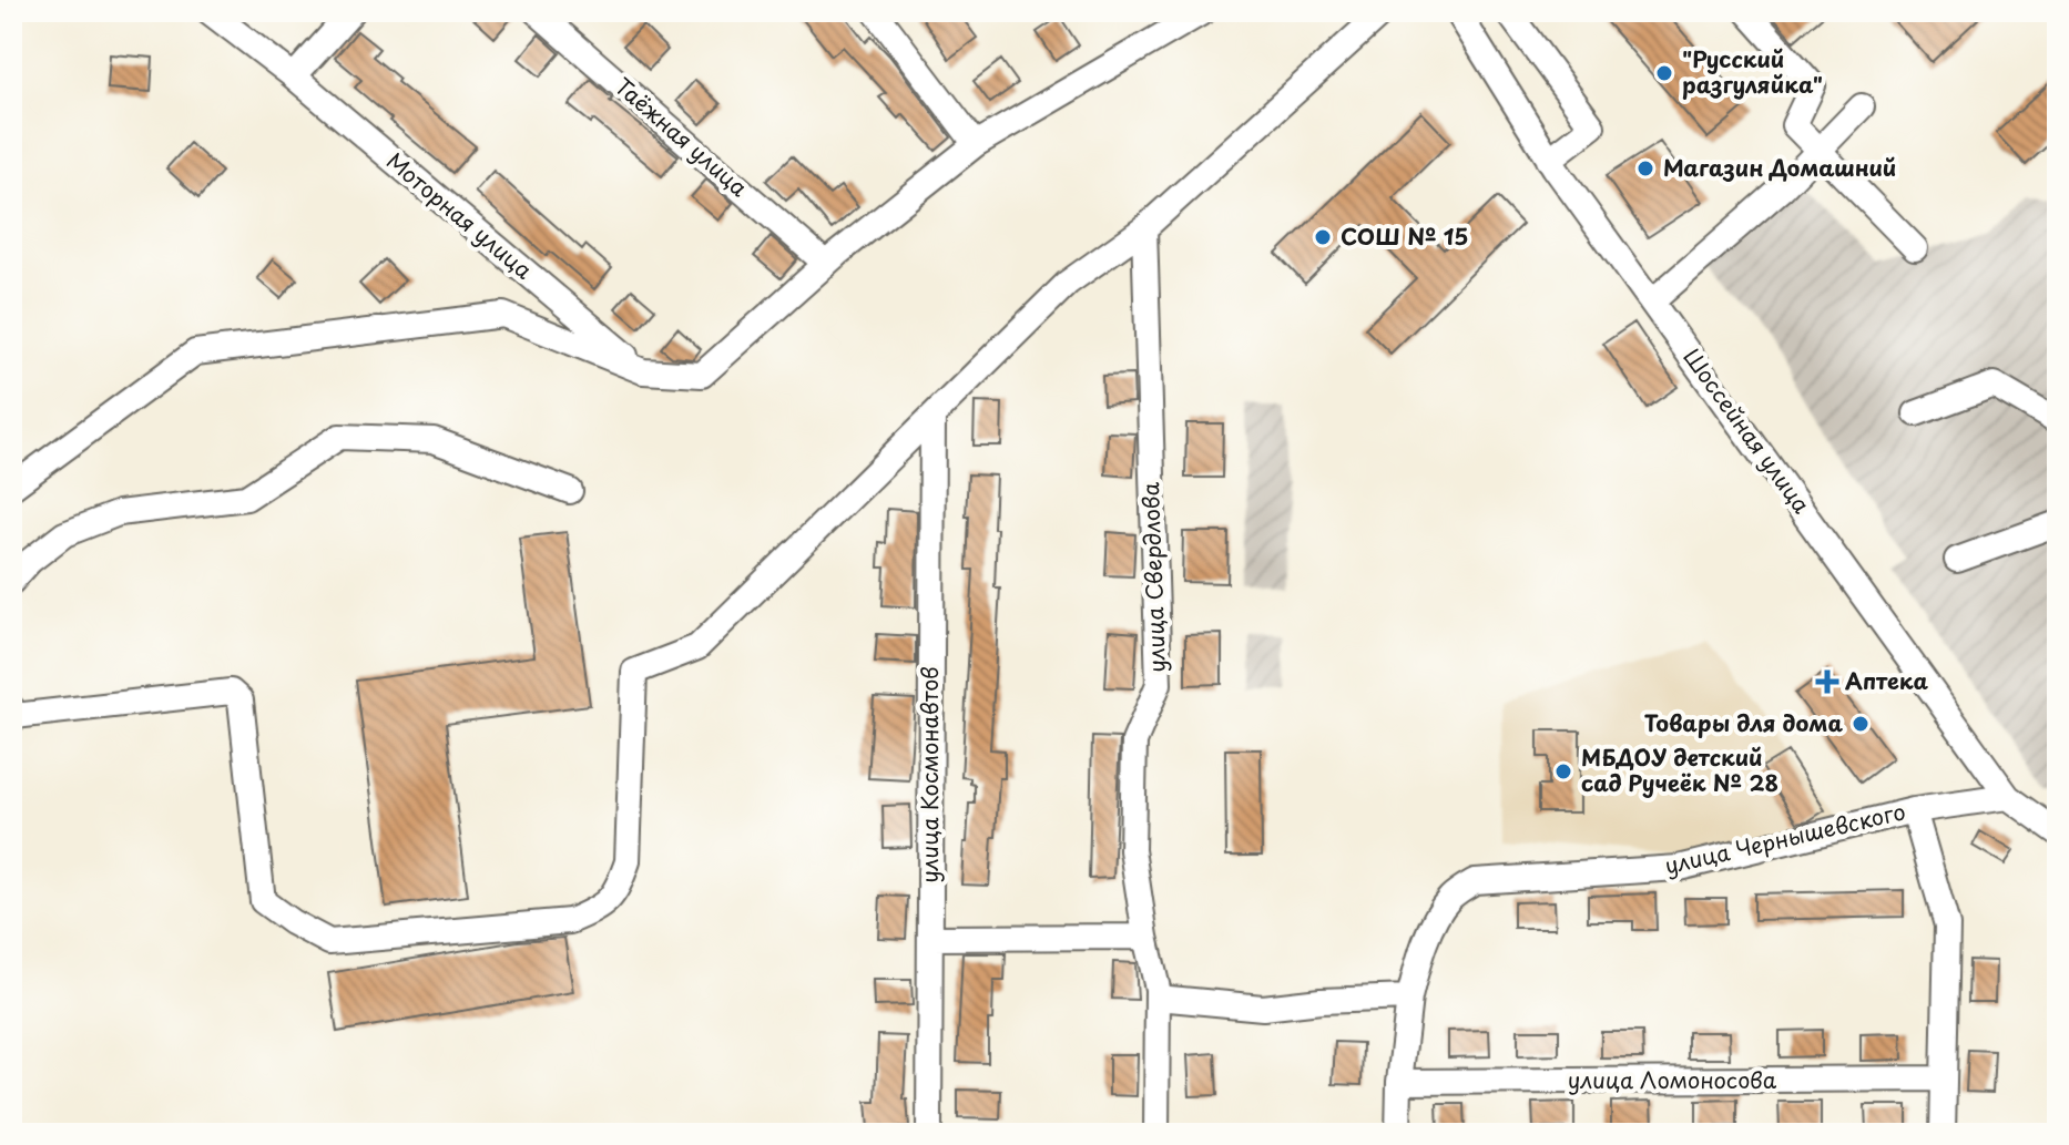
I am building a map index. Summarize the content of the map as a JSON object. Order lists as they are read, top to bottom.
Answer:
{
  "streets": {
    "street": [
      "Таёжная улица",
      "Моторная улица",
      "Шоссейная улица",
      "улица Свердлова",
      "улица Космонавтов",
      "улица Чернышевского",
      "улица Ломоносова"
    ]
  },
  "crossings": [
    ["Шоссейная улица", "улица Чернышевского"],
    ["улица Чернышевского", "улица Ломоносова"]
  ],
  "places": {
    "other": [
      "\"Русский разгуляйка\"",
      "Магазин Домашний",
      "СОШ № 15",
      "Товары для дома",
      "МБДОУ детский сад Ручеёк № 28"
    ],
    "health": ["Аптека"]
  }
}
